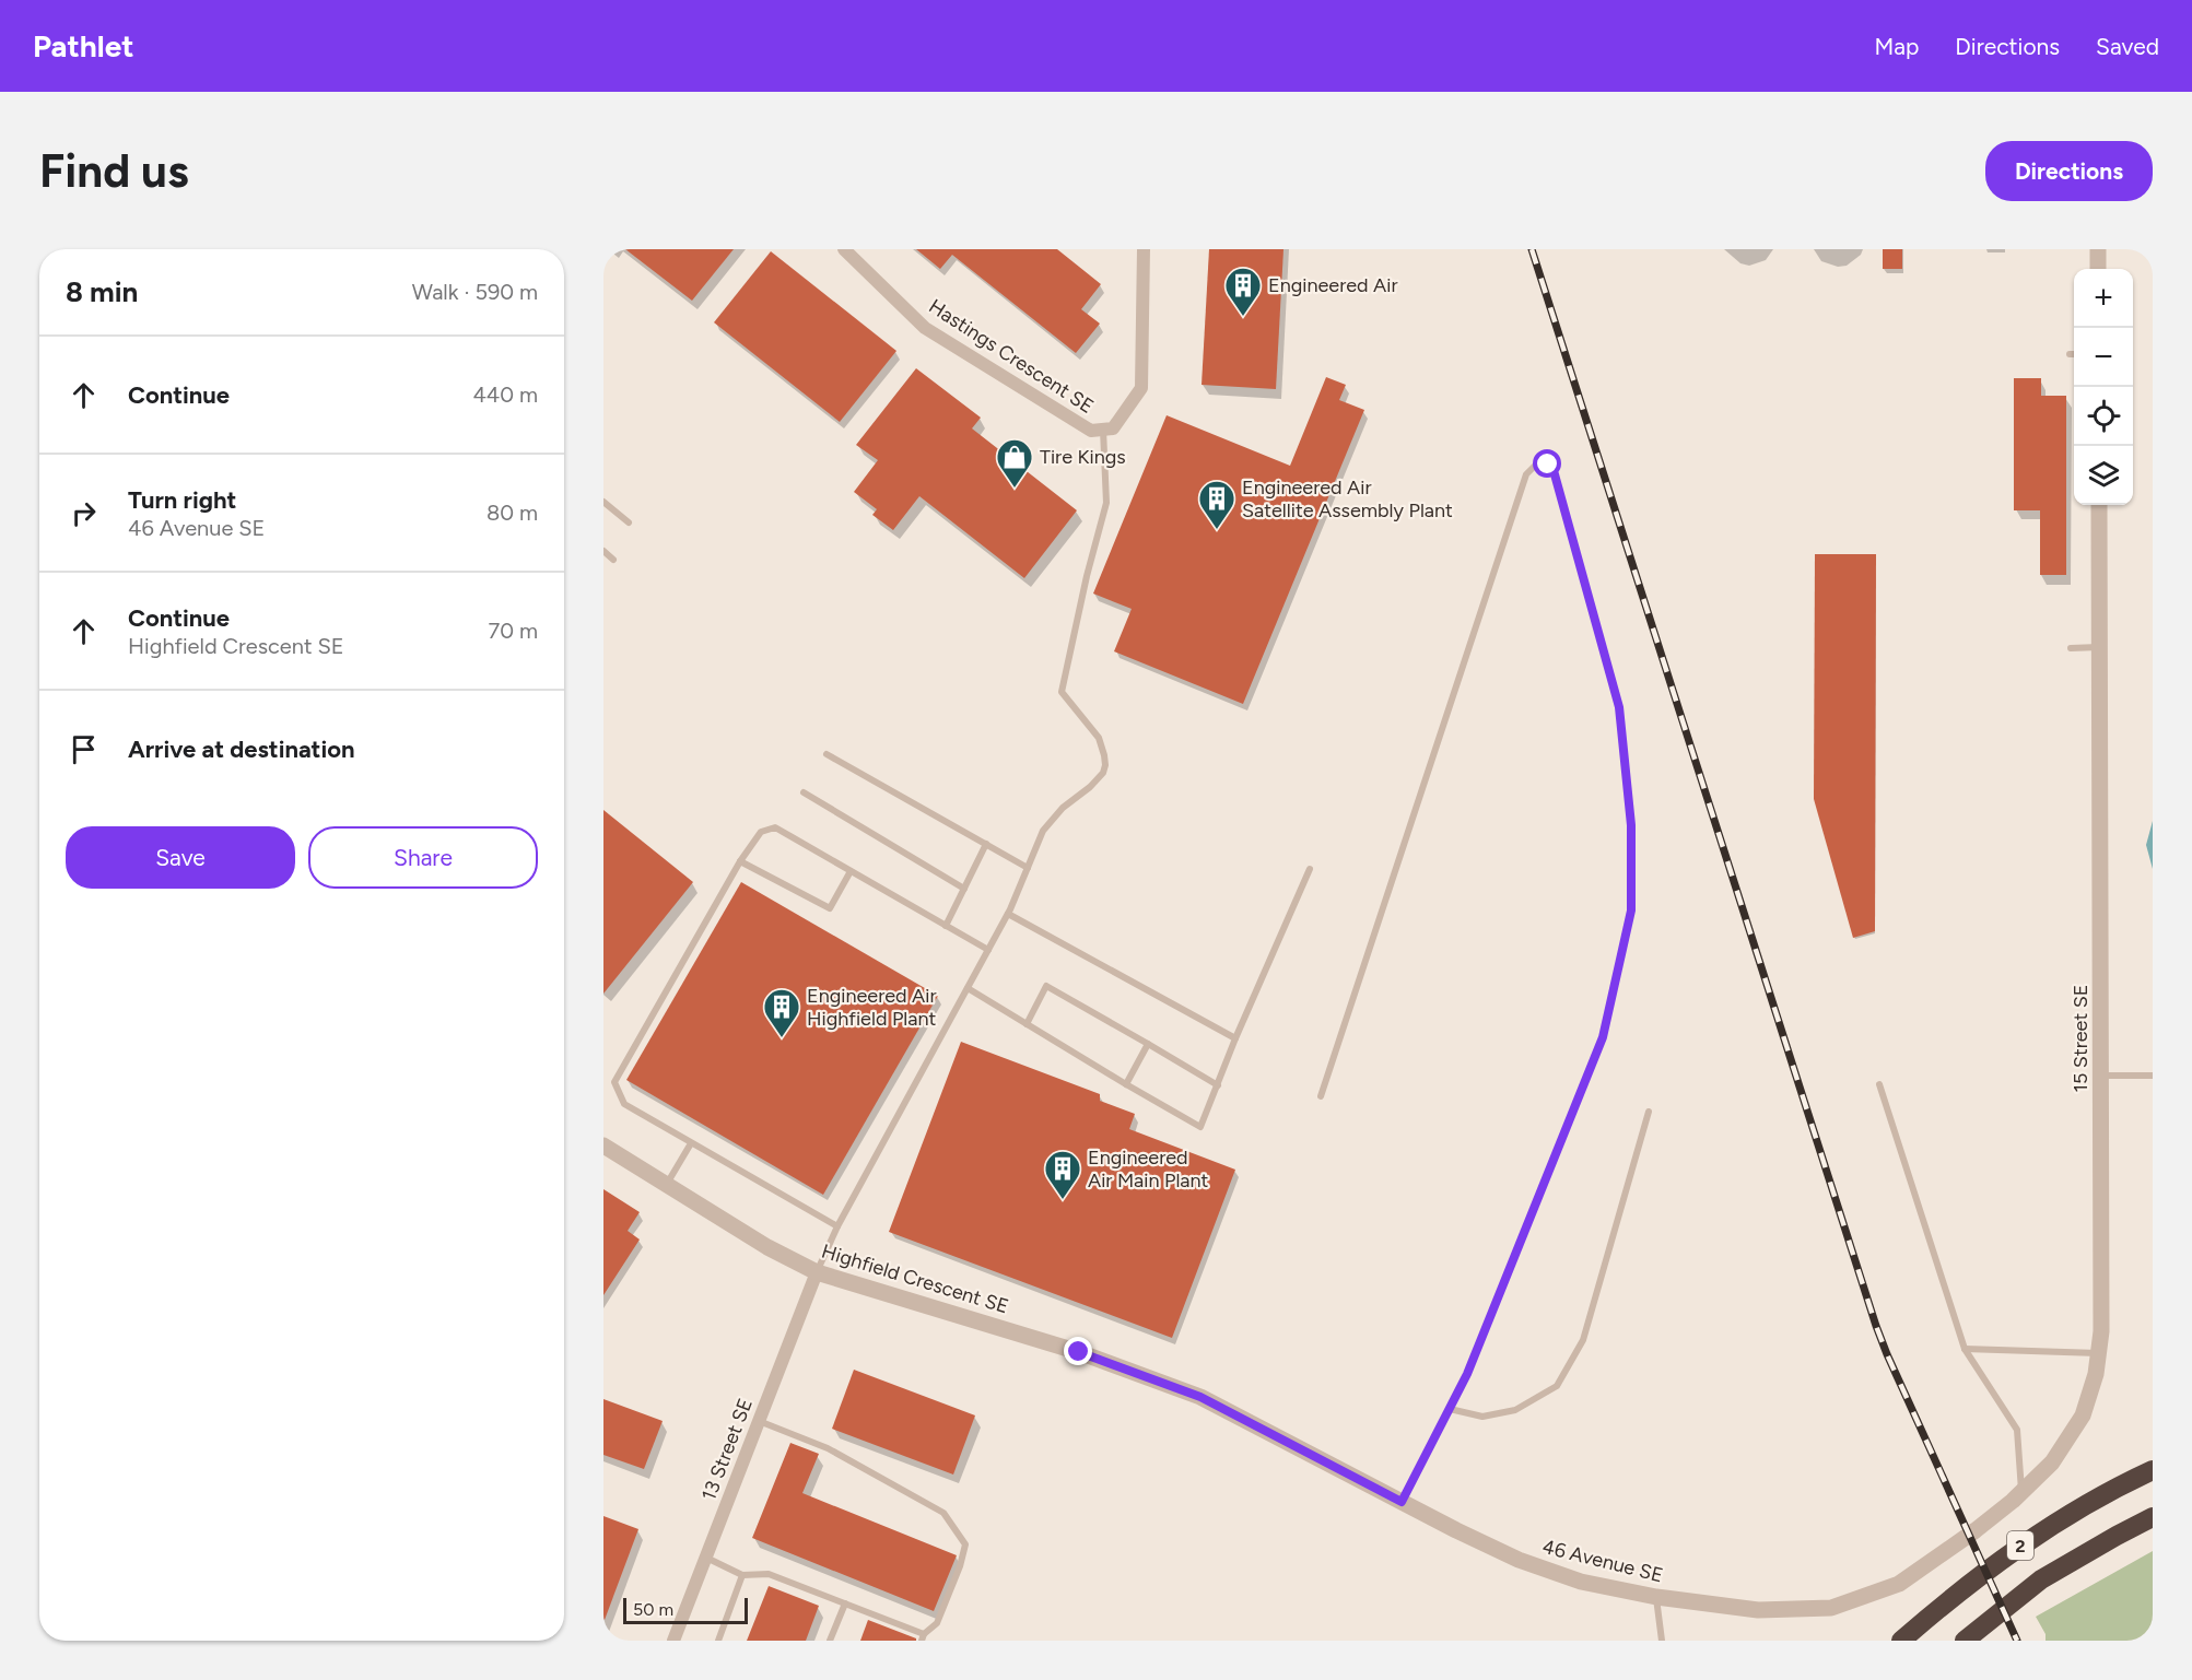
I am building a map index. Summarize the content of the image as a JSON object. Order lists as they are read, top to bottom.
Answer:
{
  "streets": {
    "highway": ["2"],
    "street": [
      "Hastings Crescent SE",
      "15 Street SE",
      "Highfield Crescent SE",
      "13 Street SE",
      "46 Avenue SE"
    ]
  },
  "crossings": [
    ["15 Street SE", "46 Avenue SE"],
    ["Highfield Crescent SE", "13 Street SE"],
    ["Highfield Crescent SE", "46 Avenue SE"]
  ],
  "places": {
    "building": [
      "Engineered Air",
      "Engineered Air Satellite Assembly Plant",
      "Engineered Air Highfield Plant",
      "Engineered Air Main Plant"
    ],
    "shop": ["Tire Kings"]
  },
  "scale_bar": "50 m",
  "page": {
    "header": "Pathlet",
    "nav": ["Map", "Directions", "Saved"],
    "buttons": [
      "Directions",
      ["Save", "Share"]
    ],
    "title": "Find us",
    "heading": ["8 min", "Walk · 590 m"],
    "map_buttons": ["+", "−"],
    "list": [
      ["Continue", "440 m"],
      ["Turn right", "46 Avenue SE", "80 m"],
      ["Continue", "Highfield Crescent SE", "70 m"],
      "Arrive at destination"
    ],
    "scale": "50 m"
  }
}
